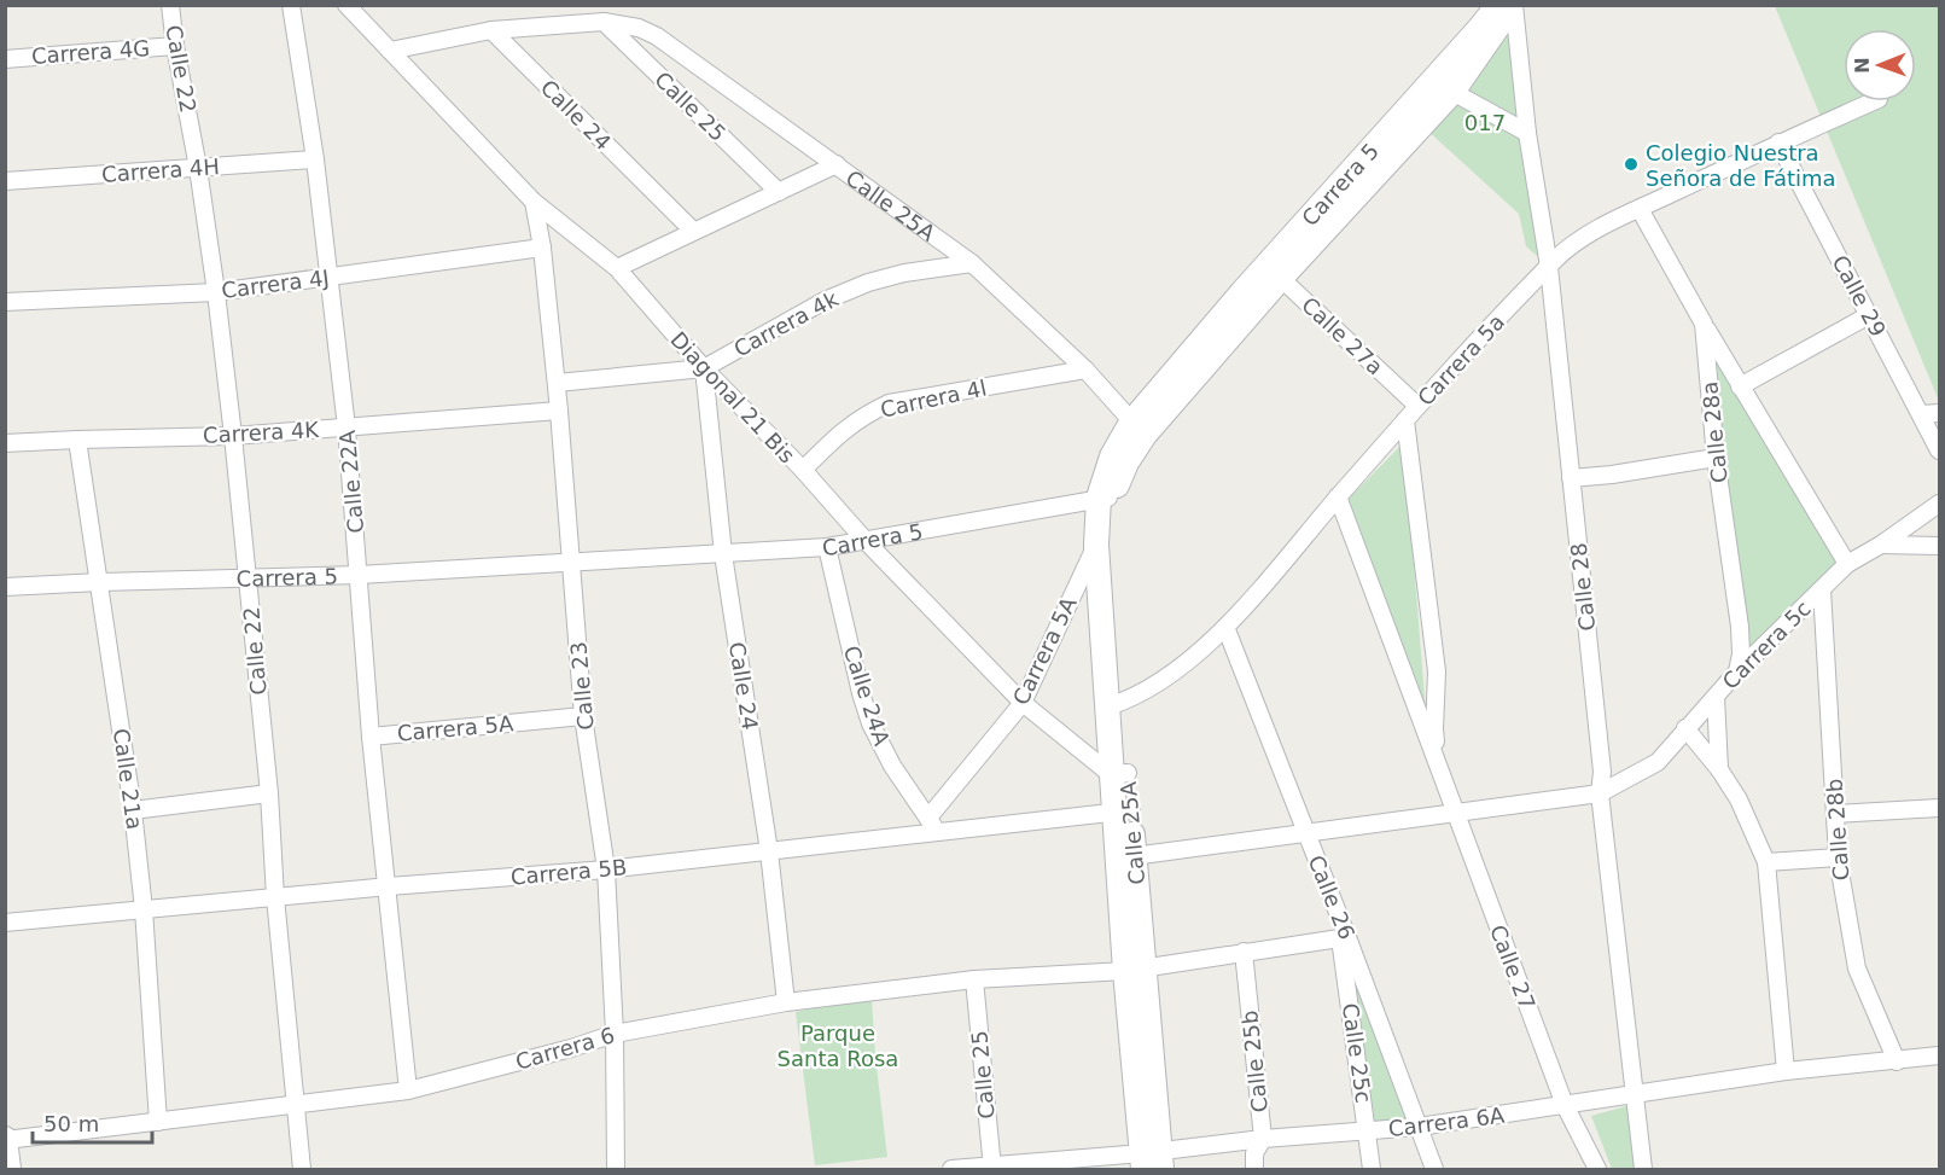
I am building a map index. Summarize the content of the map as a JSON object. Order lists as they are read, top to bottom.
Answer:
{
  "streets": {
    "street": [
      "Carrera 4G",
      "Calle 22",
      "Calle 25",
      "Calle 24",
      "Carrera 4H",
      "Carrera 5",
      "Calle 25A",
      "Carrera 4J",
      "Calle 29",
      "Carrera 4k",
      "Calle 27a",
      "Carrera 5a",
      "Diagonal 21 Bis",
      "Carrera 4l",
      "Carrera 4K",
      "Calle 28a",
      "Calle 22A",
      "Calle 28",
      "Carrera 5c",
      "Carrera 5A",
      "Calle 23",
      "Calle 24A",
      "Calle 21a",
      "Calle 28b",
      "Carrera 5B",
      "Calle 26",
      "Calle 27",
      "Carrera 6",
      "Calle 25c",
      "Calle 25b",
      "Carrera 6A"
    ]
  },
  "crossings": [
    ["Carrera 4G", "Calle 22"],
    ["Calle 22", "Carrera 4H"],
    ["Calle 22", "Carrera 5"],
    ["Calle 22", "Carrera 4J"],
    ["Calle 22", "Carrera 4K"],
    ["Calle 22", "Carrera 5B"],
    ["Calle 22", "Carrera 6"],
    ["Calle 25", "Calle 25A"],
    ["Calle 25", "Carrera 6"],
    ["Calle 25", "Carrera 6A"],
    ["Calle 24", "Carrera 5"],
    ["Calle 24", "Calle 25A"],
    ["Calle 24", "Carrera 4k"],
    ["Calle 24", "Diagonal 21 Bis"],
    ["Calle 24", "Carrera 5B"],
    ["Calle 24", "Carrera 6"],
    ["Carrera 4H", "Calle 22A"],
    ["Carrera 5", "Calle 25A"],
    ["Carrera 5", "Calle 27a"],
    ["Carrera 5", "Diagonal 21 Bis"],
    ["Carrera 5", "Calle 22A"],
    ["Carrera 5", "Calle 28"],
    ["Carrera 5", "Calle 23"],
    ["Carrera 5", "Calle 24A"],
    ["Carrera 5", "Calle 21a"],
    ["Calle 25A", "Carrera 4k"],
    ["Calle 25A", "Carrera 5a"],
    ["Calle 25A", "Diagonal 21 Bis"],
    ["Calle 25A", "Carrera 4l"],
    ["Calle 25A", "Carrera 5A"],
    ["Calle 25A", "Carrera 5B"],
    ["Calle 25A", "Carrera 6"],
    ["Calle 25A", "Carrera 6A"],
    ["Carrera 4J", "Calle 22A"],
    ["Carrera 4J", "Calle 23"],
    ["Calle 29", "Carrera 5a"],
    ["Carrera 4k", "Diagonal 21 Bis"],
    ["Carrera 4k", "Calle 23"],
    ["Calle 27a", "Carrera 5a"],
    ["Carrera 5a", "Calle 28a"],
    ["Carrera 5a", "Calle 28"],
    ["Carrera 5a", "Calle 26"],
    ["Carrera 5a", "Calle 27"],
    ["Diagonal 21 Bis", "Carrera 4l"],
    ["Diagonal 21 Bis", "Carrera 5A"],
    ["Diagonal 21 Bis", "Calle 23"],
    ["Carrera 4K", "Calle 22A"],
    ["Carrera 4K", "Calle 23"],
    ["Carrera 4K", "Calle 21a"],
    ["Calle 28a", "Carrera 5c"],
    ["Calle 22A", "Carrera 5A"],
    ["Calle 22A", "Carrera 5B"],
    ["Calle 22A", "Carrera 6"],
    ["Calle 28", "Carrera 5c"],
    ["Calle 28", "Carrera 6A"],
    ["Carrera 5c", "Calle 28b"],
    ["Carrera 5A", "Calle 23"],
    ["Carrera 5A", "Calle 24A"],
    ["Carrera 5A", "Carrera 5B"],
    ["Calle 23", "Carrera 5B"],
    ["Calle 23", "Carrera 6"],
    ["Calle 24A", "Carrera 5B"],
    ["Calle 21a", "Carrera 5B"],
    ["Calle 21a", "Carrera 6"],
    ["Calle 28b", "Carrera 6A"],
    ["Calle 26", "Carrera 6"],
    ["Calle 26", "Calle 25c"],
    ["Calle 26", "Carrera 6A"],
    ["Calle 27", "Carrera 6A"],
    ["Carrera 6", "Calle 25c"],
    ["Carrera 6", "Calle 25b"],
    ["Calle 25c", "Carrera 6A"],
    ["Calle 25b", "Carrera 6A"]
  ],
  "parks": ["017", "Parque Santa Rosa"],
  "places": ["Colegio Nuestra Señora de Fátima"],
  "scale_bar": "50 m",
  "north": "left"
}
